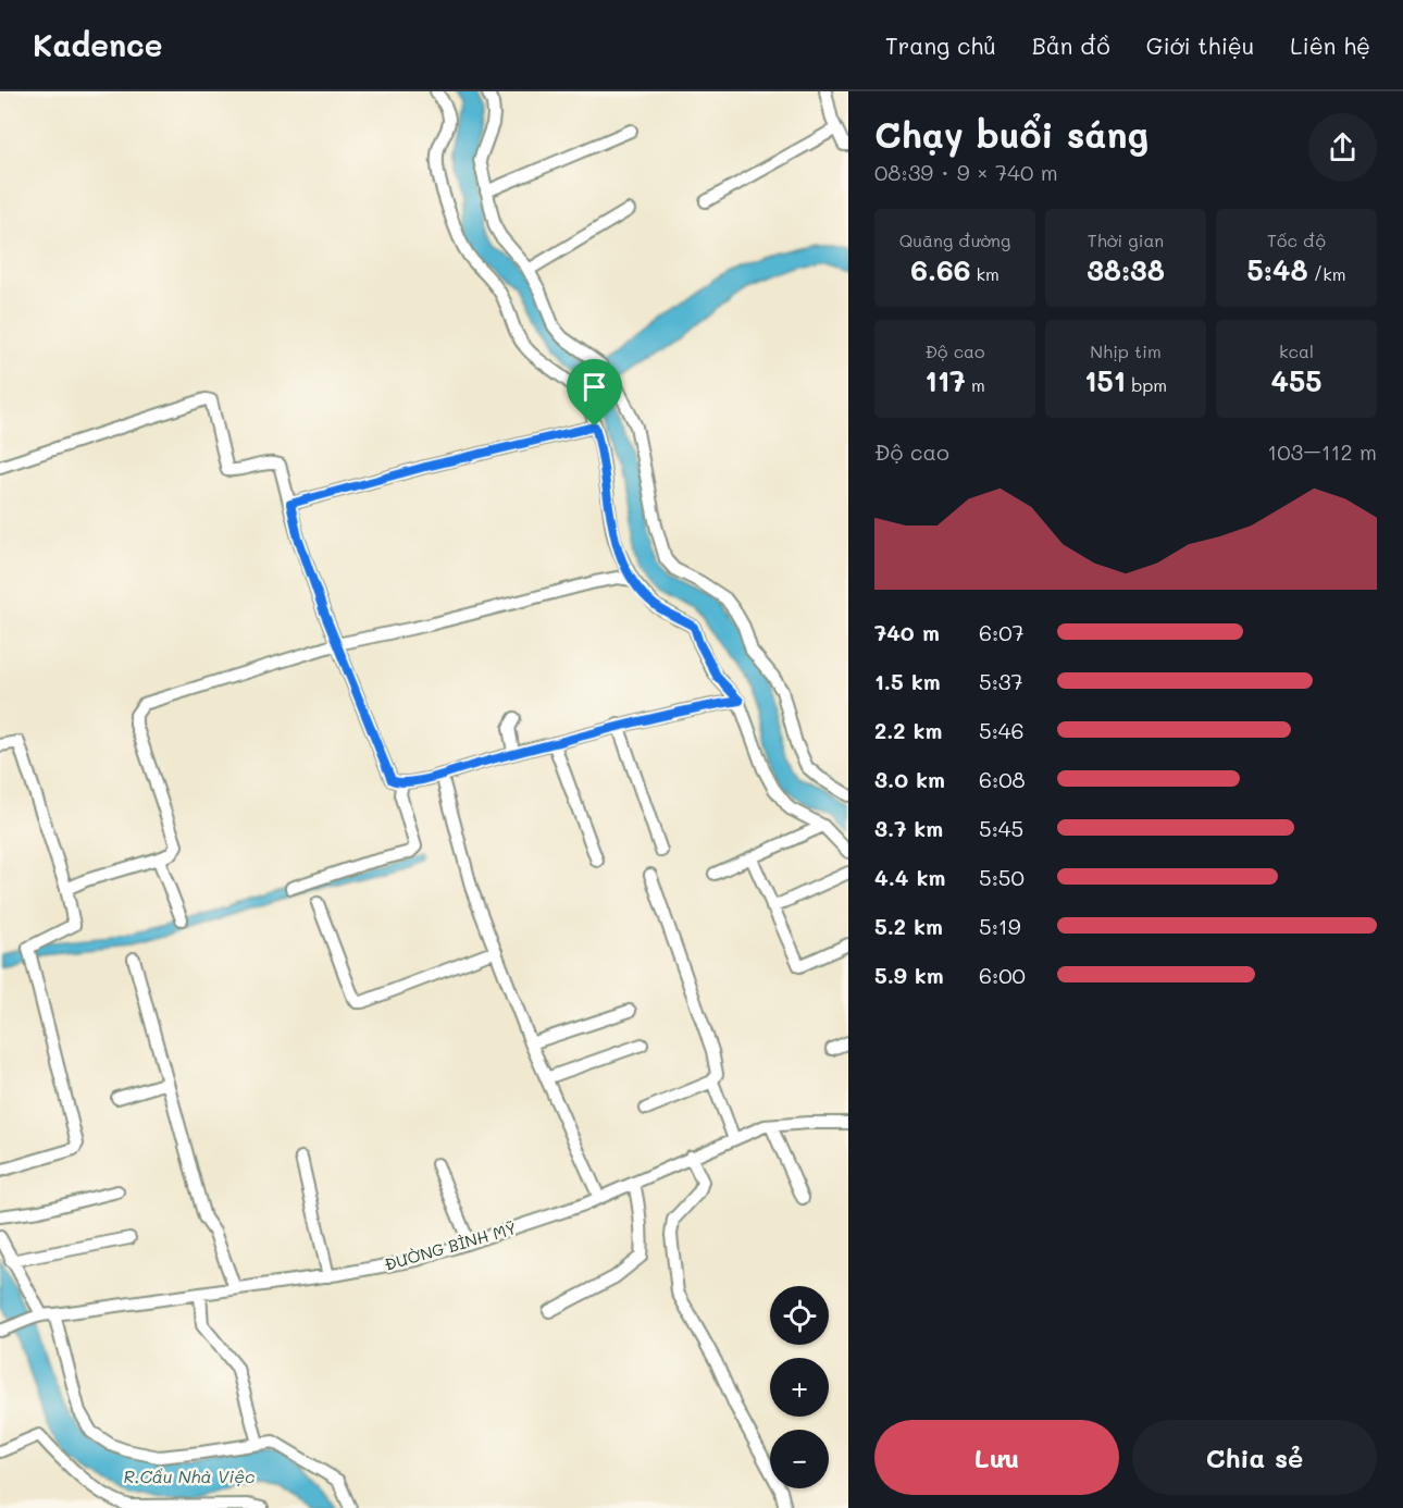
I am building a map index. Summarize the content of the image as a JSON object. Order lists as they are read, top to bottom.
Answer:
{
  "streets": {
    "street": ["ĐƯỜNG BÌNH MỸ"]
  },
  "water": ["R.Cầu Nhà Việc"],
  "page": {
    "header": "Kadence",
    "nav": [
      "Trang chủ",
      "Bản đồ",
      "Giới thiệu",
      "Liên hệ"
    ],
    "heading": ["Chạy buổi sáng", "08:39 · 9 × 740 m"],
    "stats": [
      ["Quãng đường", "6.66 km"],
      ["Thời gian", "38:38"],
      ["Tốc độ", "5:48 /km"],
      ["Độ cao", "117 m"],
      ["Nhịp tim", "151 bpm"],
      ["kcal", "455"]
    ],
    "chart": ["Độ cao", "103–112 m"],
    "list": [
      {
        "name": "740 m",
        "note": "6:07"
      },
      {
        "name": "1.5 km",
        "note": "5:37"
      },
      {
        "name": "2.2 km",
        "note": "5:46"
      },
      {
        "name": "3.0 km",
        "note": "6:08"
      },
      {
        "name": "3.7 km",
        "note": "5:45"
      },
      {
        "name": "4.4 km",
        "note": "5:50"
      },
      {
        "name": "5.2 km",
        "note": "5:19"
      },
      {
        "name": "5.9 km",
        "note": "6:00"
      }
    ],
    "map_buttons": ["+", "−"],
    "buttons": ["Lưu", "Chia sẻ"]
  }
}
